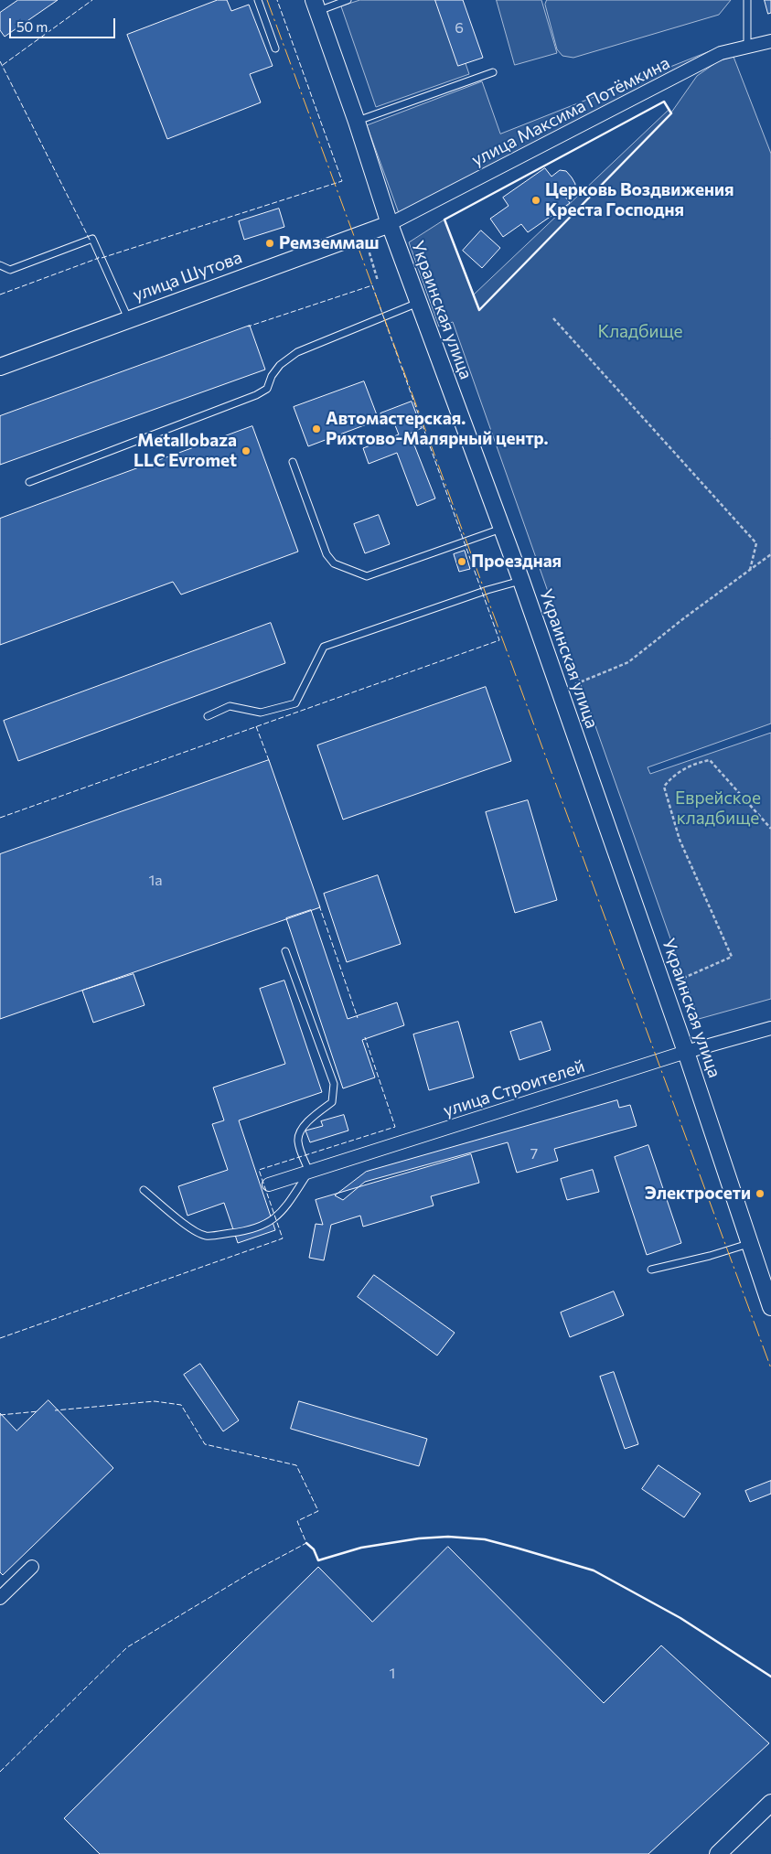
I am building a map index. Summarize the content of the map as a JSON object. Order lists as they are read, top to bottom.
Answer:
{
  "streets": {
    "street": [
      "улица Максима Потёмкина",
      "улица Шутова",
      "Украинская улица",
      "улица Строителей"
    ]
  },
  "crossings": [
    ["улица Максима Потёмкина", "улица Шутова"],
    ["улица Максима Потёмкина", "Украинская улица"],
    ["улица Шутова", "Украинская улица"],
    ["Украинская улица", "улица Строителей"]
  ],
  "parks": ["Кладбище", "Еврейское кладбище"],
  "places": [
    "Церковь Воздвижения Креста Господня",
    "Ремземмаш",
    "Автомастерская. Рихтово-Малярный центр.",
    "Metallobaza LLC Evromet",
    "Проездная",
    "Электросети"
  ],
  "house_numbers": [
    "6",
    "1а",
    "7",
    "1"
  ],
  "scale_bar": "50 m"
}
